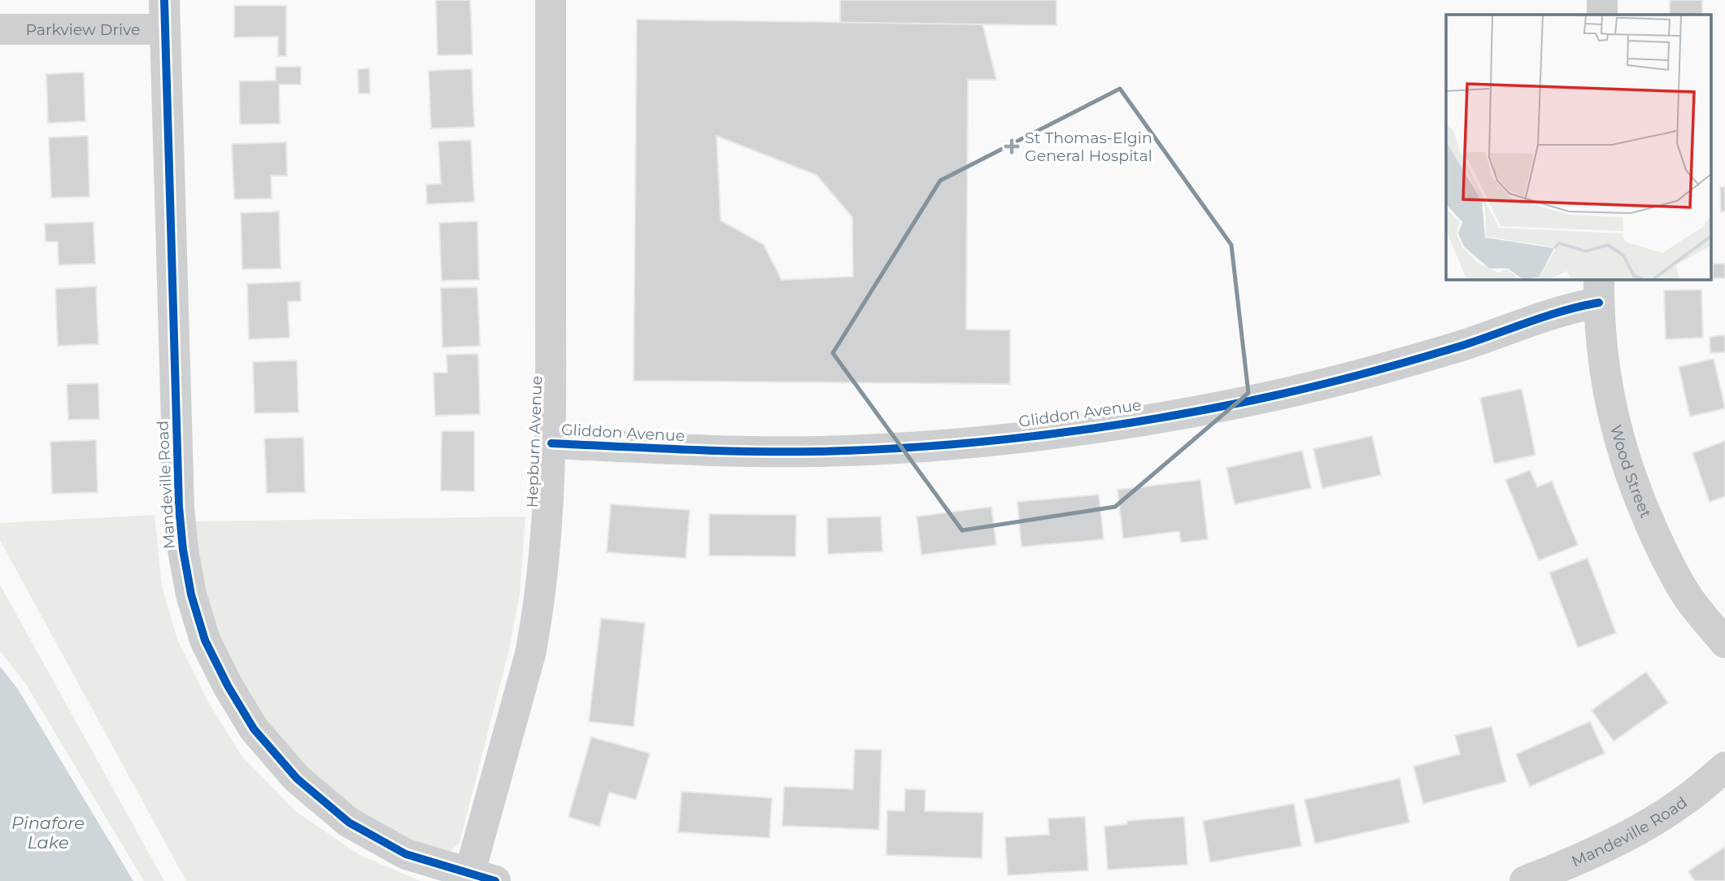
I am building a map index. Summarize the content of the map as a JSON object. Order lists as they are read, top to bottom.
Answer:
{
  "streets": {
    "street": [
      "Parkview Drive",
      "Gliddon Avenue",
      "Hepburn Avenue",
      "Wood Street",
      "Mandeville Road"
    ]
  },
  "crossings": [
    ["Parkview Drive", "Mandeville Road"],
    ["Gliddon Avenue", "Hepburn Avenue"],
    ["Gliddon Avenue", "Wood Street"],
    ["Hepburn Avenue", "Mandeville Road"]
  ],
  "water": ["Pinafore Lake"],
  "places": {
    "health": ["St Thomas-Elgin General Hospital"]
  }
}
